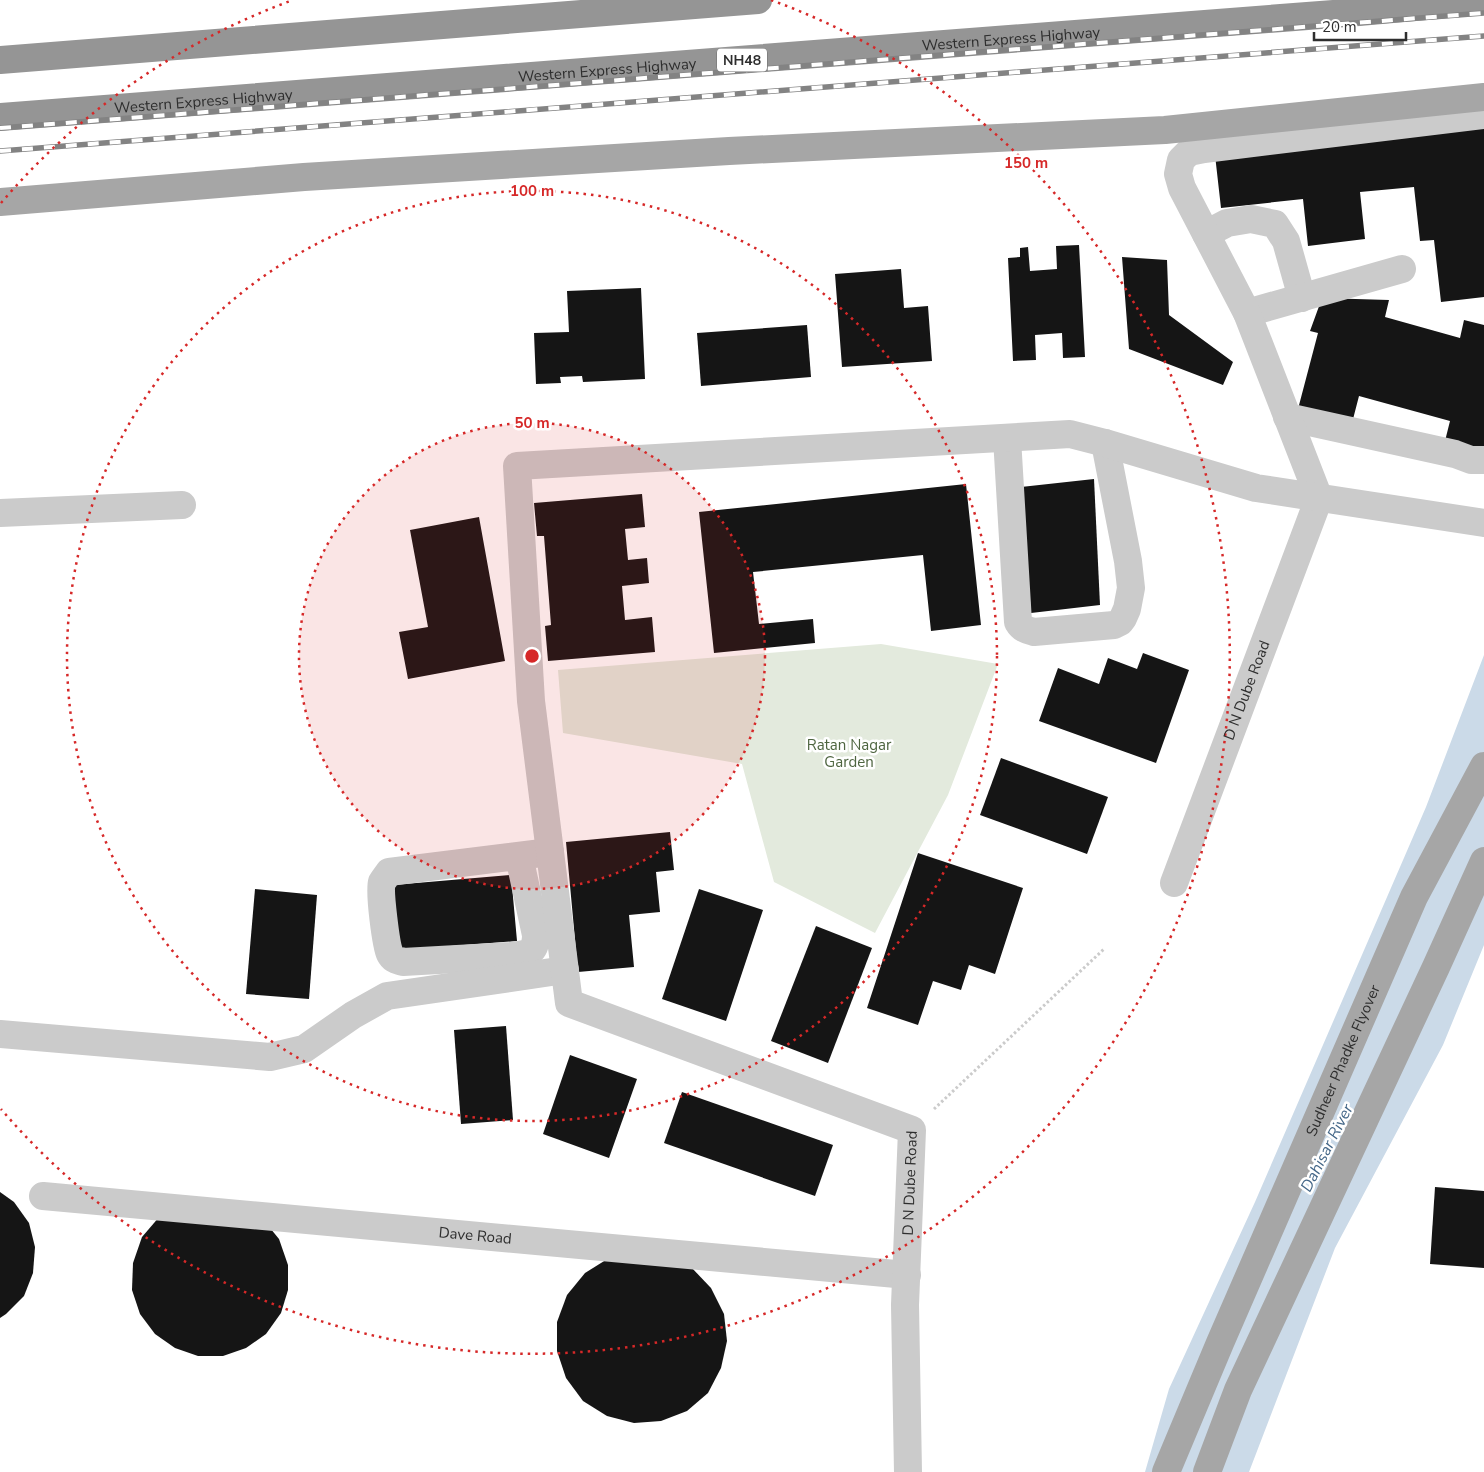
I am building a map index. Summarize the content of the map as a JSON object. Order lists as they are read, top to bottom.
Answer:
{
  "streets": {
    "highway": ["Western Express Highway", "NH48"],
    "main road": ["Sudheer Phadke Flyover"],
    "street": ["D N Dube Road", "Dave Road"]
  },
  "crossings": [
    ["D N Dube Road", "Dave Road"]
  ],
  "water": ["Dahisar River"],
  "parks": ["Ratan Nagar Garden"],
  "scale_bar": "20 m",
  "rings": ["150 m", "100 m", "50 m"]
}
